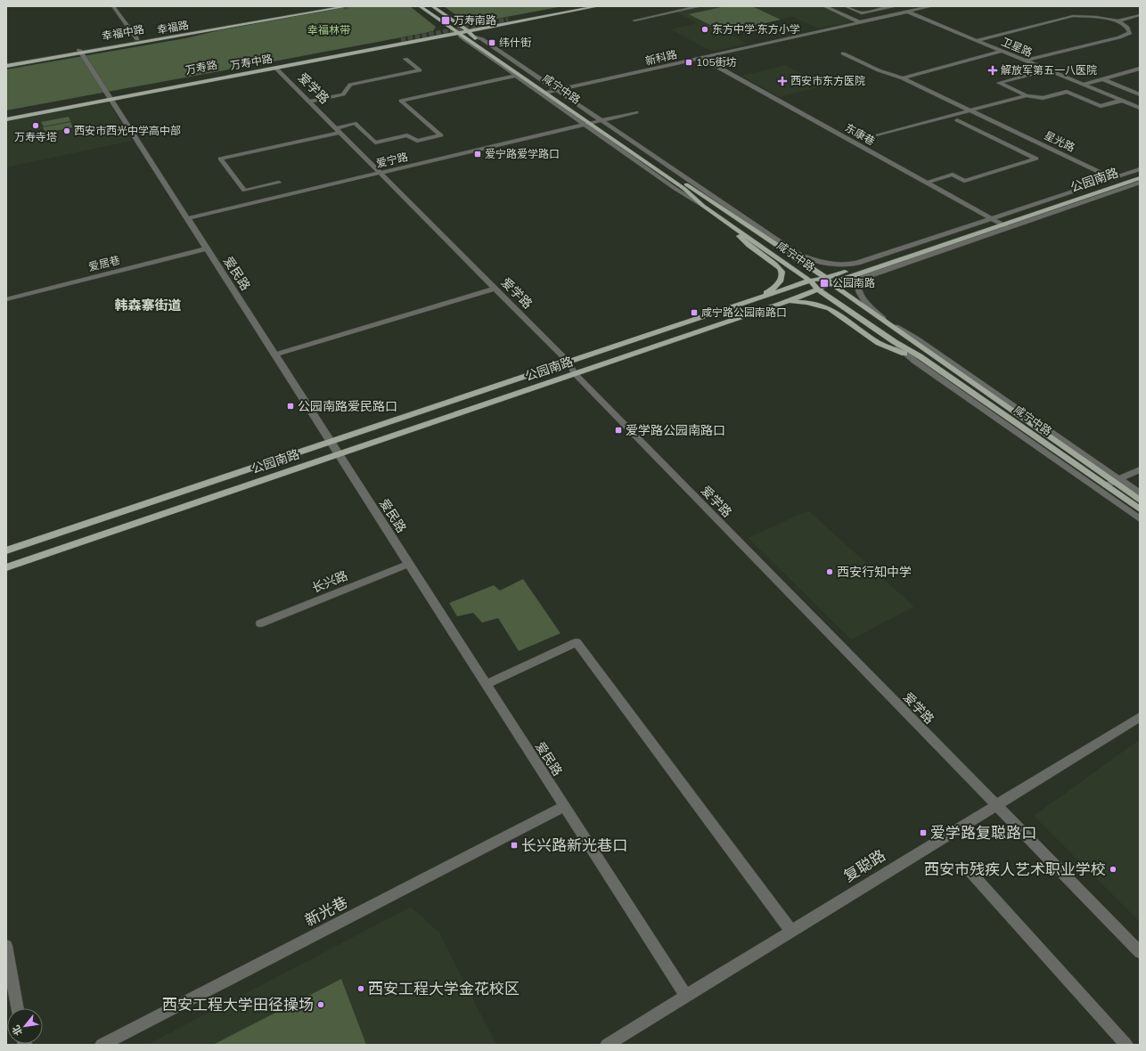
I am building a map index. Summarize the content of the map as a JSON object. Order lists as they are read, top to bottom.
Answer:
{
  "streets": {
    "main road": [
      "幸福路",
      "幸福中路",
      "万寿中路",
      "万寿路",
      "咸宁中路",
      "公园南路"
    ],
    "street": [
      "卫星路",
      "新科路",
      "爱学路",
      "东康巷",
      "星光路",
      "爱宁路",
      "爱居巷",
      "爱民路",
      "长兴路",
      "复聪路",
      "新光巷"
    ]
  },
  "crossings": [
    ["幸福路", "幸福中路"],
    ["幸福路", "爱民路"],
    ["幸福中路", "爱民路"],
    ["卫星路", "新科路"],
    ["新科路", "咸宁中路"],
    ["新科路", "东康巷"],
    ["万寿中路", "万寿路"],
    ["万寿中路", "爱学路"],
    ["万寿中路", "咸宁中路"],
    ["万寿中路", "爱民路"],
    ["万寿路", "爱民路"],
    ["爱学路", "爱宁路"],
    ["爱学路", "公园南路"],
    ["爱学路", "复聪路"],
    ["咸宁中路", "爱宁路"],
    ["咸宁中路", "公园南路"],
    ["东康巷", "公园南路"],
    ["星光路", "公园南路"],
    ["爱宁路", "爱民路"],
    ["公园南路", "爱民路"],
    ["爱居巷", "爱民路"],
    ["爱民路", "长兴路"],
    ["爱民路", "复聪路"],
    ["爱民路", "新光巷"]
  ],
  "districts": ["韩森寨街道"],
  "parks": ["幸福林带"],
  "places": {
    "transit": [
      "万寿南路",
      "纬什街",
      "105街坊",
      "爱宁路爱学路口",
      "公园南路",
      "咸宁路公园南路口",
      "公园南路爱民路口",
      "爱学路公园南路口",
      "爱学路复聪路口",
      "长兴路新光巷口"
    ],
    "other": [
      "东方中学·东方小学",
      "万寿寺塔",
      "西安市西光中学高中部",
      "西安行知中学",
      "西安市残疾人艺术职业学校",
      "西安工程大学金花校区",
      "西安工程大学田径操场"
    ],
    "health": ["解放军第五一八医院", "西安市东方医院"]
  },
  "north": "bottom left"
}
